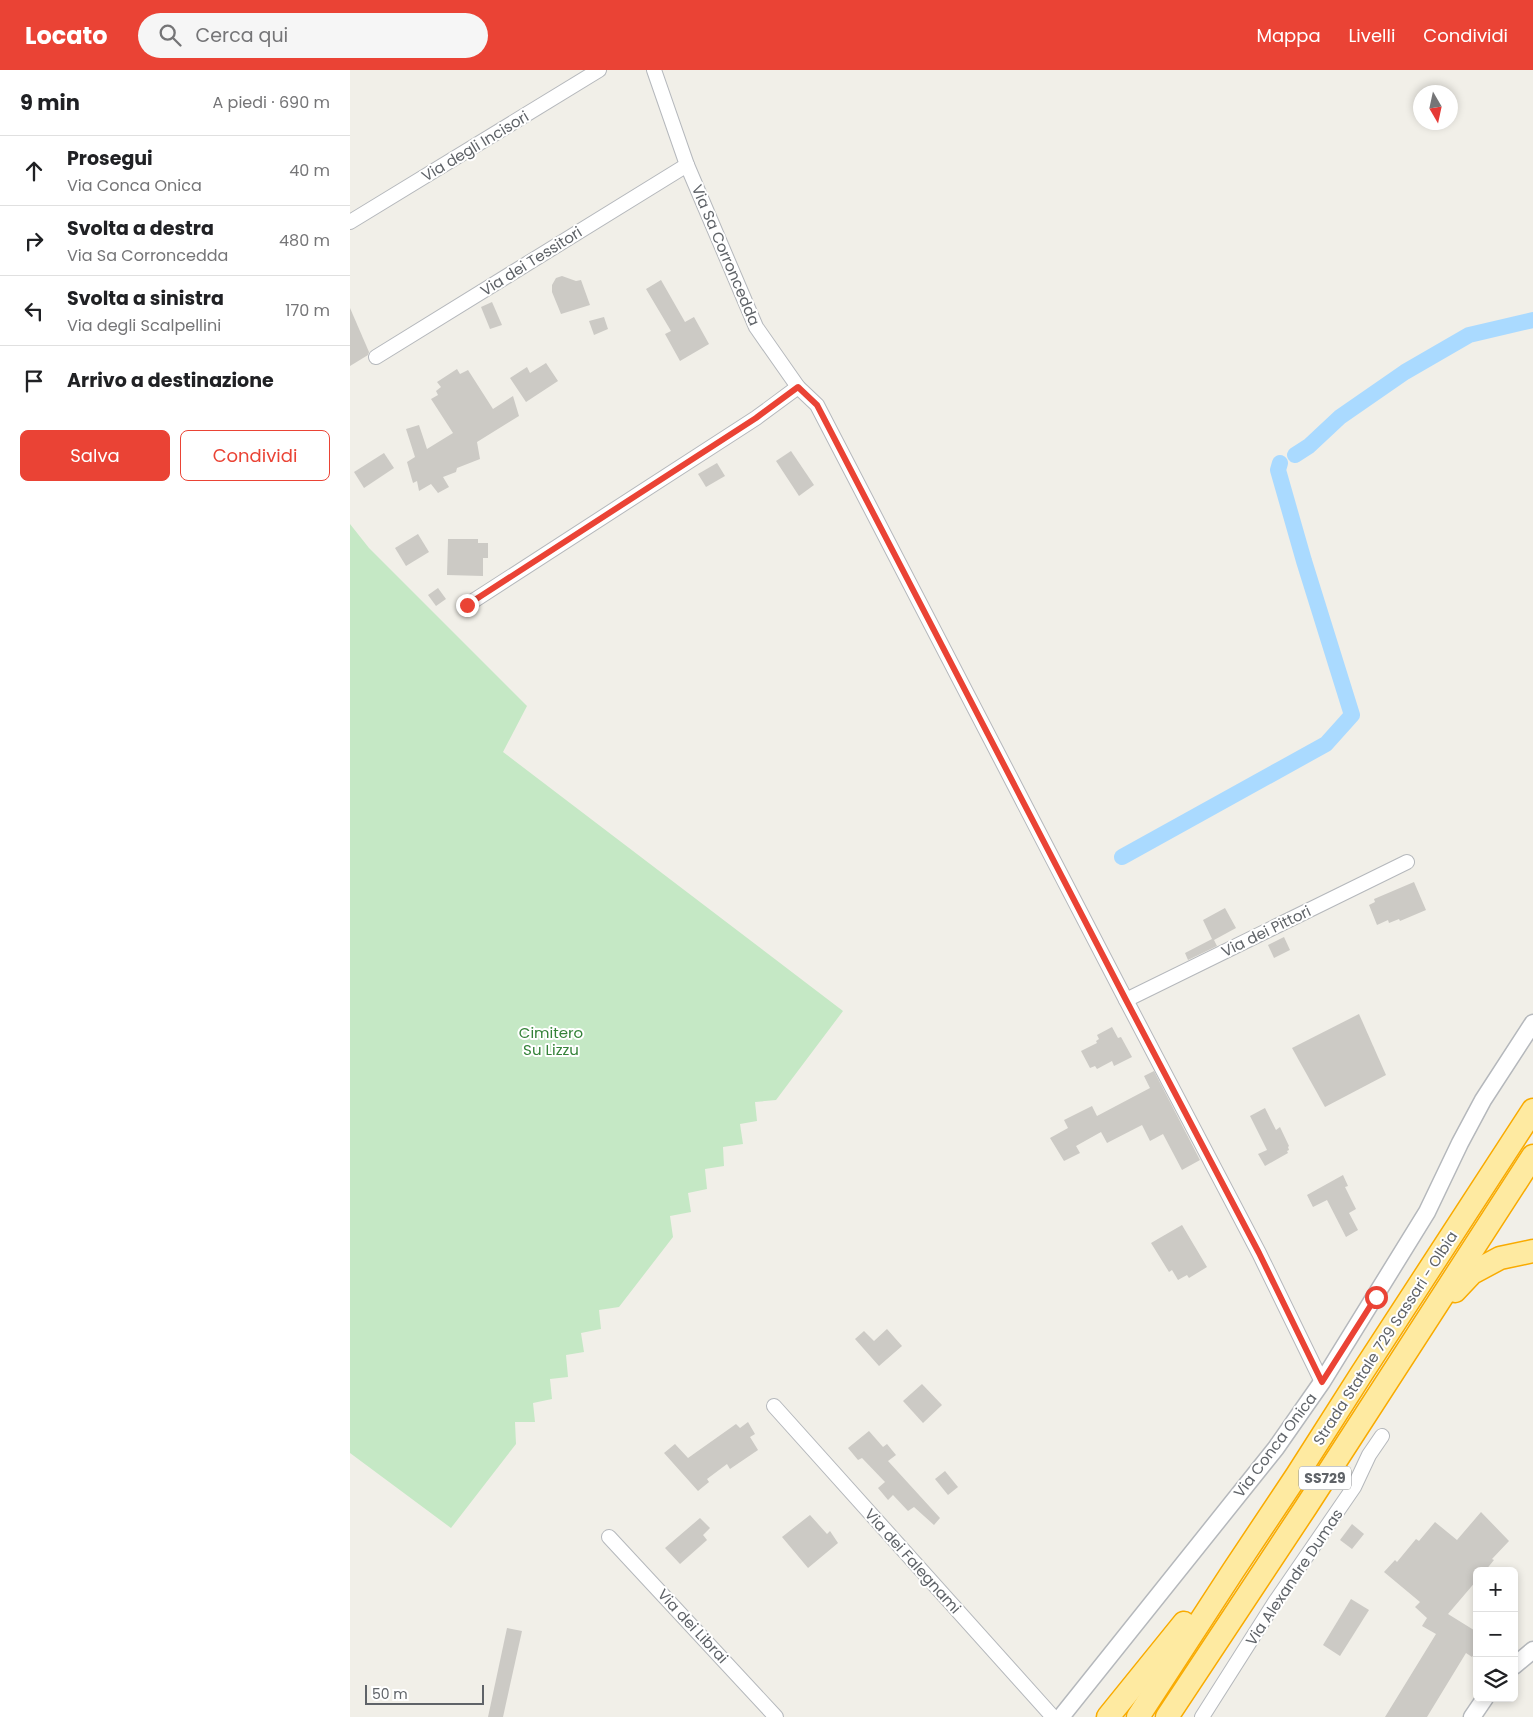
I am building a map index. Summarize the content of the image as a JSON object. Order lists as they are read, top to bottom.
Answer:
{
  "streets": {
    "highway": ["Strada Statale 729 Sassari - Olbia", "SS729"],
    "street": [
      "Via degli Incisori",
      "Via Sa Corroncedda",
      "Via dei Tessitori",
      "Via dei Pittori",
      "Via Conca Onica",
      "Via dei Falegnami",
      "Via Alexandre Dumas",
      "Via dei Librai"
    ]
  },
  "crossings": [
    ["Via Sa Corroncedda", "Via dei Tessitori"],
    ["Via Sa Corroncedda", "Via dei Pittori"],
    ["Via Sa Corroncedda", "Via Conca Onica"]
  ],
  "parks": ["Cimitero Su Lizzu"],
  "scale_bar": "50 m",
  "north": "bottom",
  "page": {
    "header": "Locato",
    "search": "Cerca qui",
    "nav": ["Mappa", "Livelli", "Condividi"],
    "heading": ["9 min", "A piedi · 690 m"],
    "list": [
      ["Prosegui", "Via Conca Onica", "40 m"],
      ["Svolta a destra", "Via Sa Corroncedda", "480 m"],
      ["Svolta a sinistra", "Via degli Scalpellini", "170 m"],
      "Arrivo a destinazione"
    ],
    "buttons": ["Salva", "Condividi"],
    "map_buttons": ["+", "−"],
    "scale": "50 m"
  }
}
